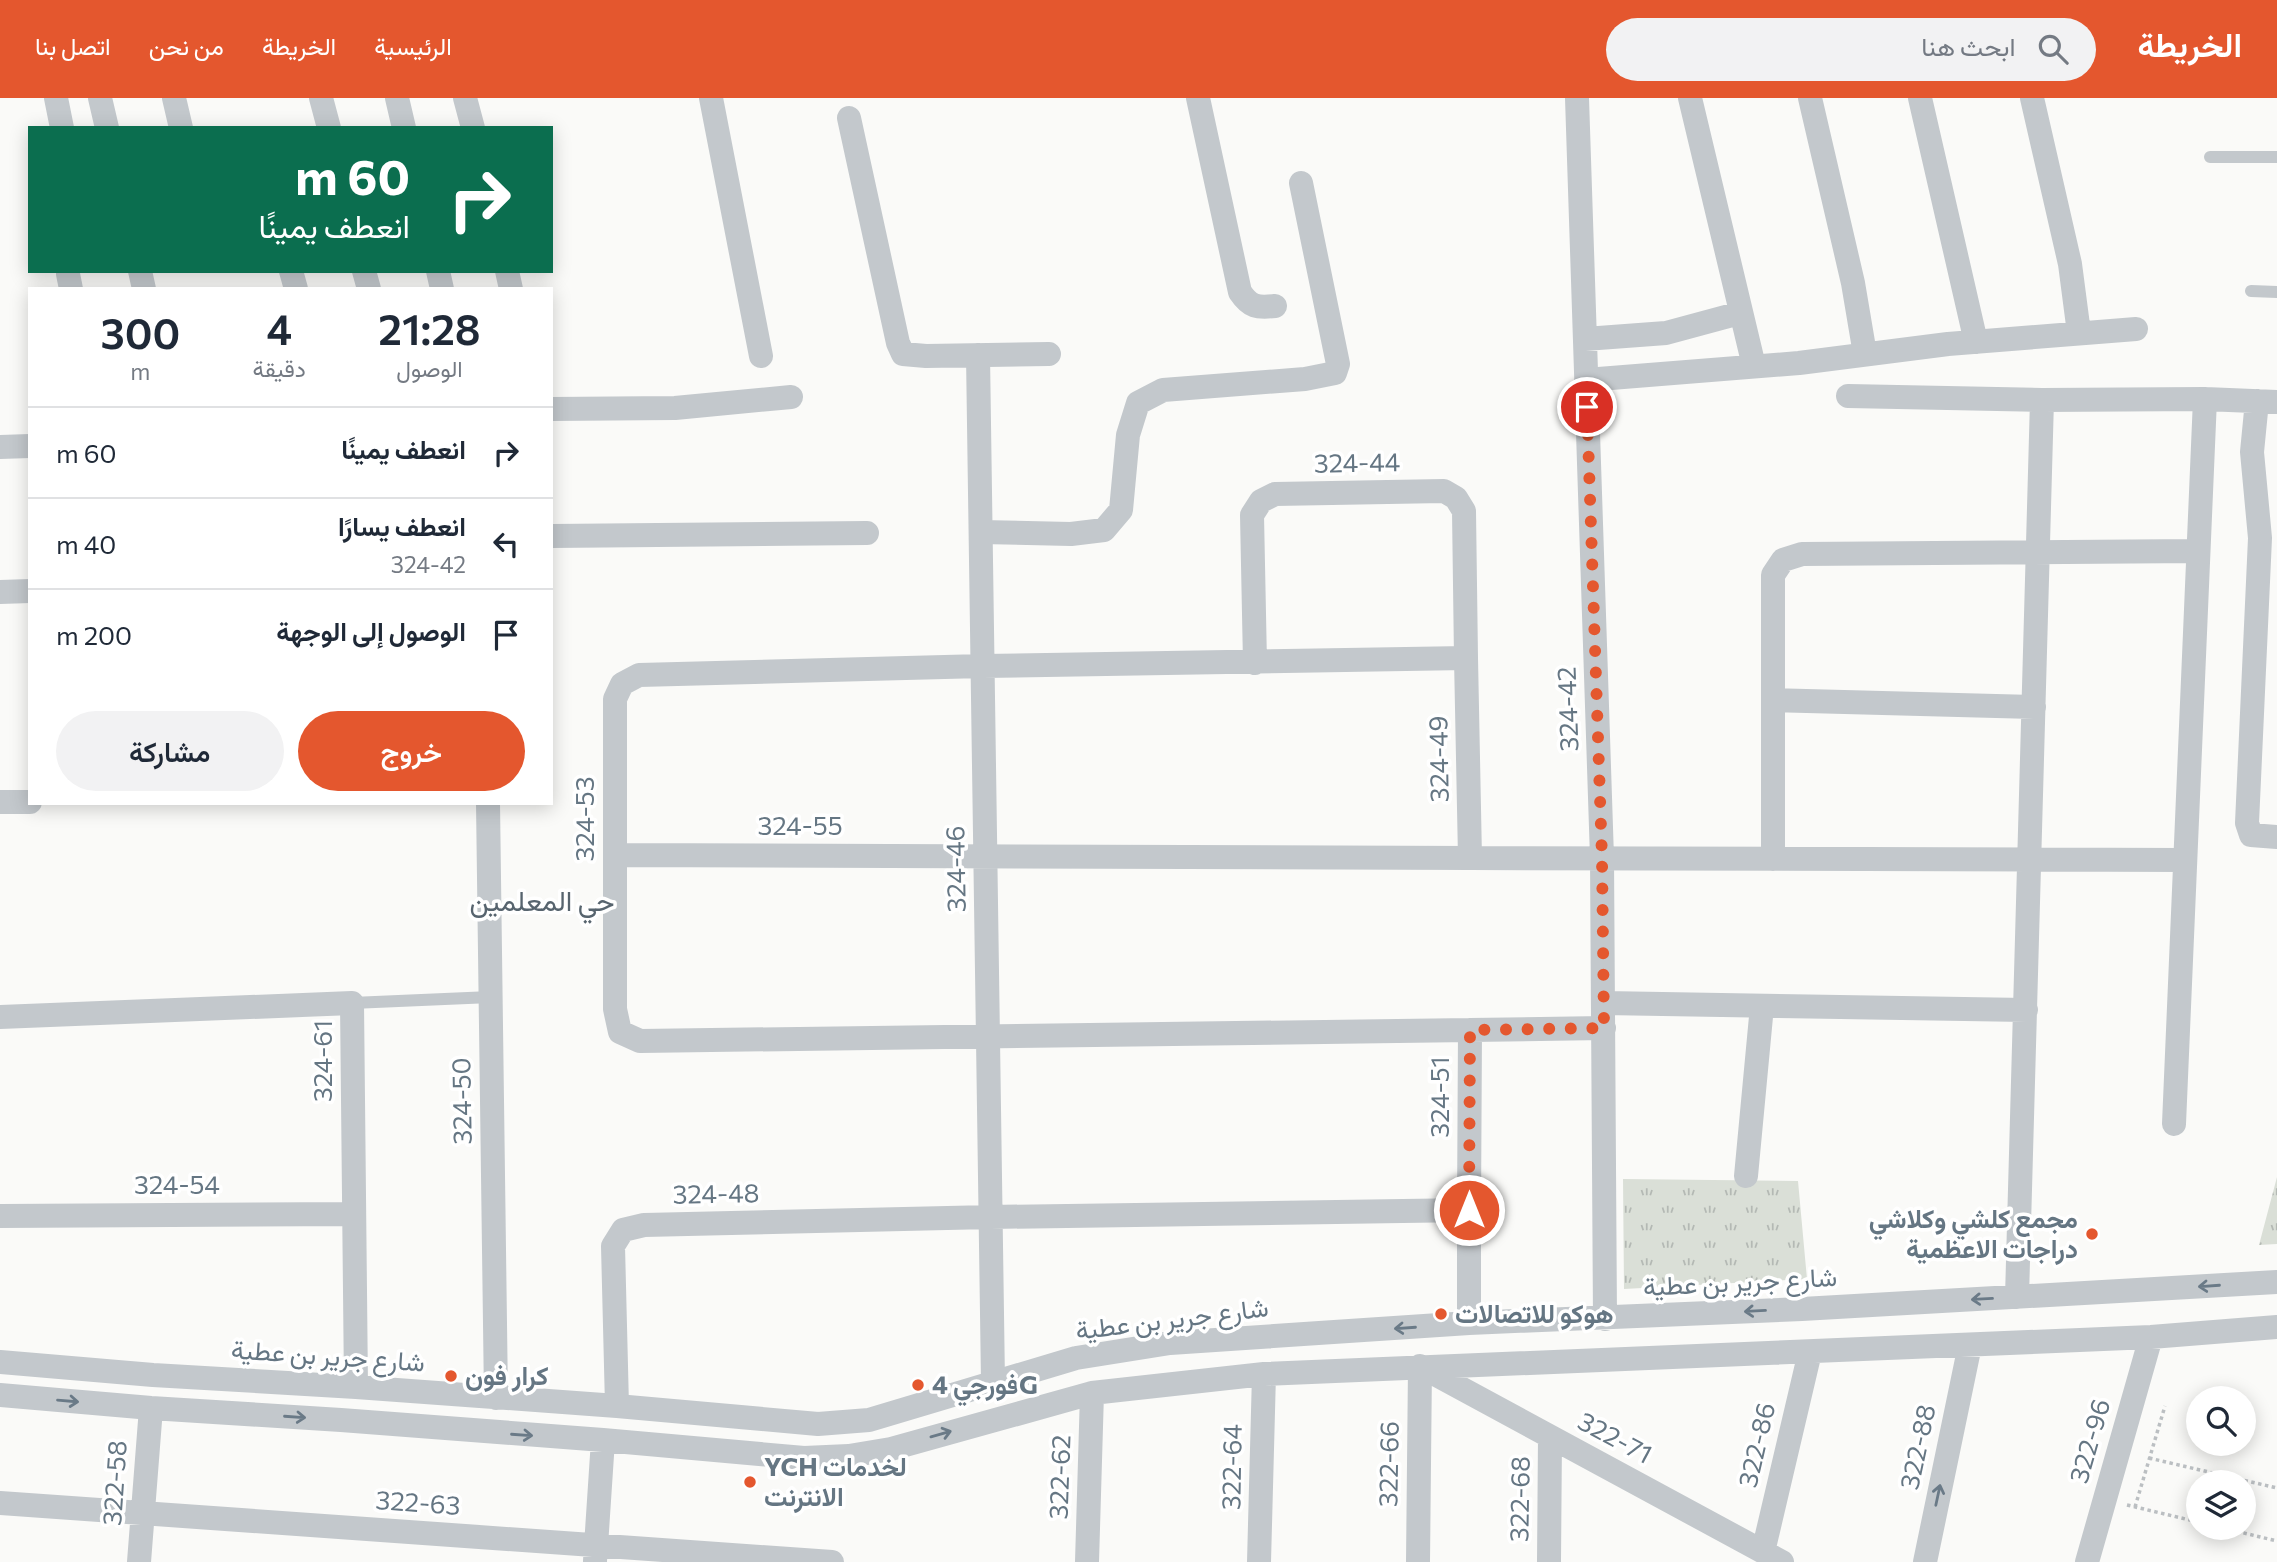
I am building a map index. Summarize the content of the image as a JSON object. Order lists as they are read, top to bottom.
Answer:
{
  "streets": {
    "street": [
      "324-44",
      "324-42",
      "324-49",
      "324-53",
      "324-55",
      "324-46",
      "324-61",
      "324-51",
      "324-50",
      "324-54",
      "324-48",
      "شارع جرير بن عطية",
      "322-71",
      "322-96",
      "322-86",
      "322-88",
      "322-66",
      "322-64",
      "322-62",
      "322-58",
      "322-68",
      "322-63"
    ]
  },
  "crossings": [
    ["324-44", "324-49"],
    ["324-42", "شارع جرير بن عطية"],
    ["324-53", "324-55"],
    ["324-53", "324-46"],
    ["324-53", "324-51"],
    ["324-55", "324-46"],
    ["324-46", "324-51"],
    ["324-46", "324-48"],
    ["324-46", "شارع جرير بن عطية"],
    ["324-61", "324-54"],
    ["324-61", "شارع جرير بن عطية"],
    ["324-51", "شارع جرير بن عطية"],
    ["324-50", "شارع جرير بن عطية"],
    ["324-48", "شارع جرير بن عطية"],
    ["322-71", "322-86"],
    ["322-71", "322-66"],
    ["322-71", "322-68"],
    ["322-58", "322-63"]
  ],
  "one_way": ["322-88"],
  "districts": ["حي المعلمين"],
  "places": [
    "مجمع كلشي وكلاشي دراجات الاعظمية",
    "هوكو للاتصالات",
    "كرار فون",
    "فورجي 4G",
    "YCH لخدمات الانترنت"
  ],
  "page": {
    "header": "الخريطة",
    "search": "ابحث هنا",
    "nav": [
      "الرئيسية",
      "الخريطة",
      "من نحن",
      "اتصل بنا"
    ],
    "turn": ["60 m", "انعطف يمينًا"],
    "eta": [
      "21:28",
      "الوصول",
      "4",
      "دقيقة",
      "300",
      "m"
    ],
    "list": [
      {
        "name": "انعطف يمينًا",
        "value": "60 m"
      },
      {
        "name": "انعطف يسارًا",
        "note": "324-42",
        "value": "40 m"
      },
      {
        "name": "الوصول إلى الوجهة",
        "value": "200 m"
      }
    ],
    "buttons": ["خروج", "مشاركة"]
  }
}
